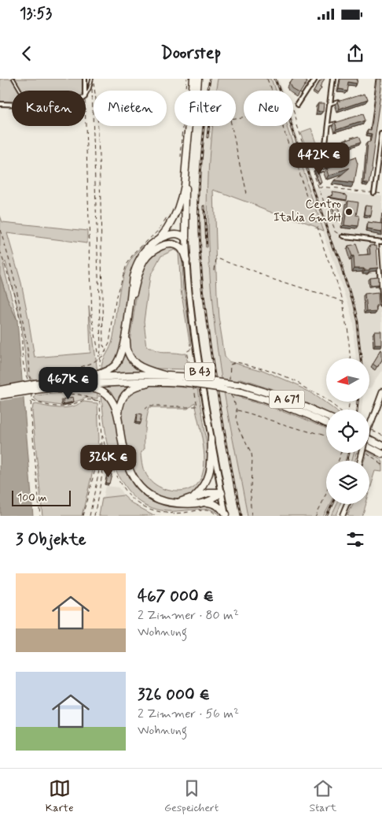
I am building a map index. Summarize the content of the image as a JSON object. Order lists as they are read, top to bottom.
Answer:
{
  "streets": {
    "highway": ["B 43", "A 671"]
  },
  "places": ["Centro Italia GmbH"],
  "scale_bar": "100 m",
  "north": "left",
  "page": {
    "status": "13:53",
    "header": "Doorstep",
    "chip": [
      "Kaufen",
      "Mieten",
      "Filter",
      "Neu"
    ],
    "price": ["442K €", "467K €", "326K €"],
    "scale": "100 m",
    "heading": "3 Objekte",
    "list": [
      {
        "name": "467 000 €",
        "note": "2 Zimmer · 80 m² · Wohnung"
      },
      {
        "name": "326 000 €",
        "note": "2 Zimmer · 56 m² · Wohnung"
      }
    ],
    "tabs": ["Karte", "Gespeichert", "Start"]
  }
}
